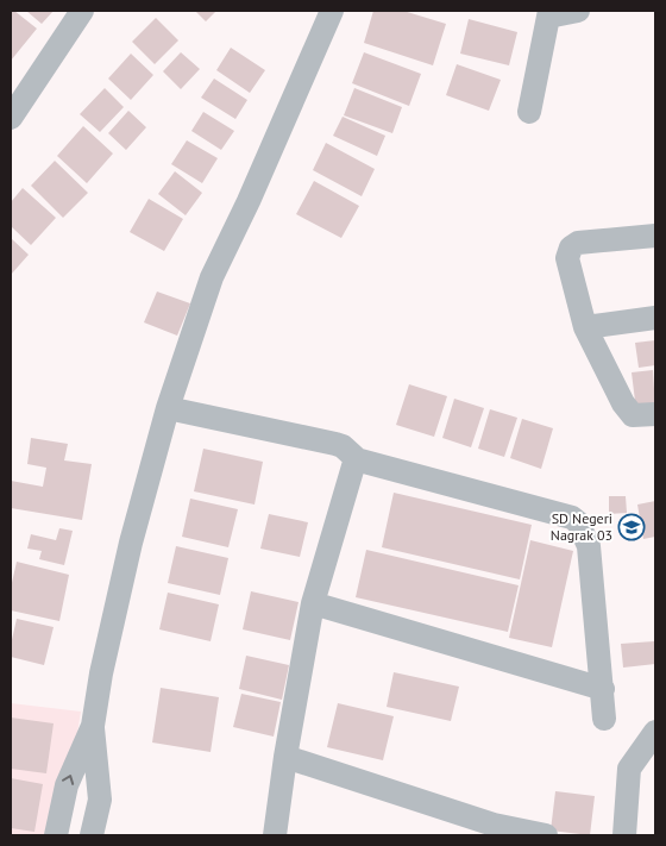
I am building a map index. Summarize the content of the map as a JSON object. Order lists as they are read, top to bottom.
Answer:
{
  "places": {
    "school or university": ["SD Negeri Nagrak 03"]
  }
}
